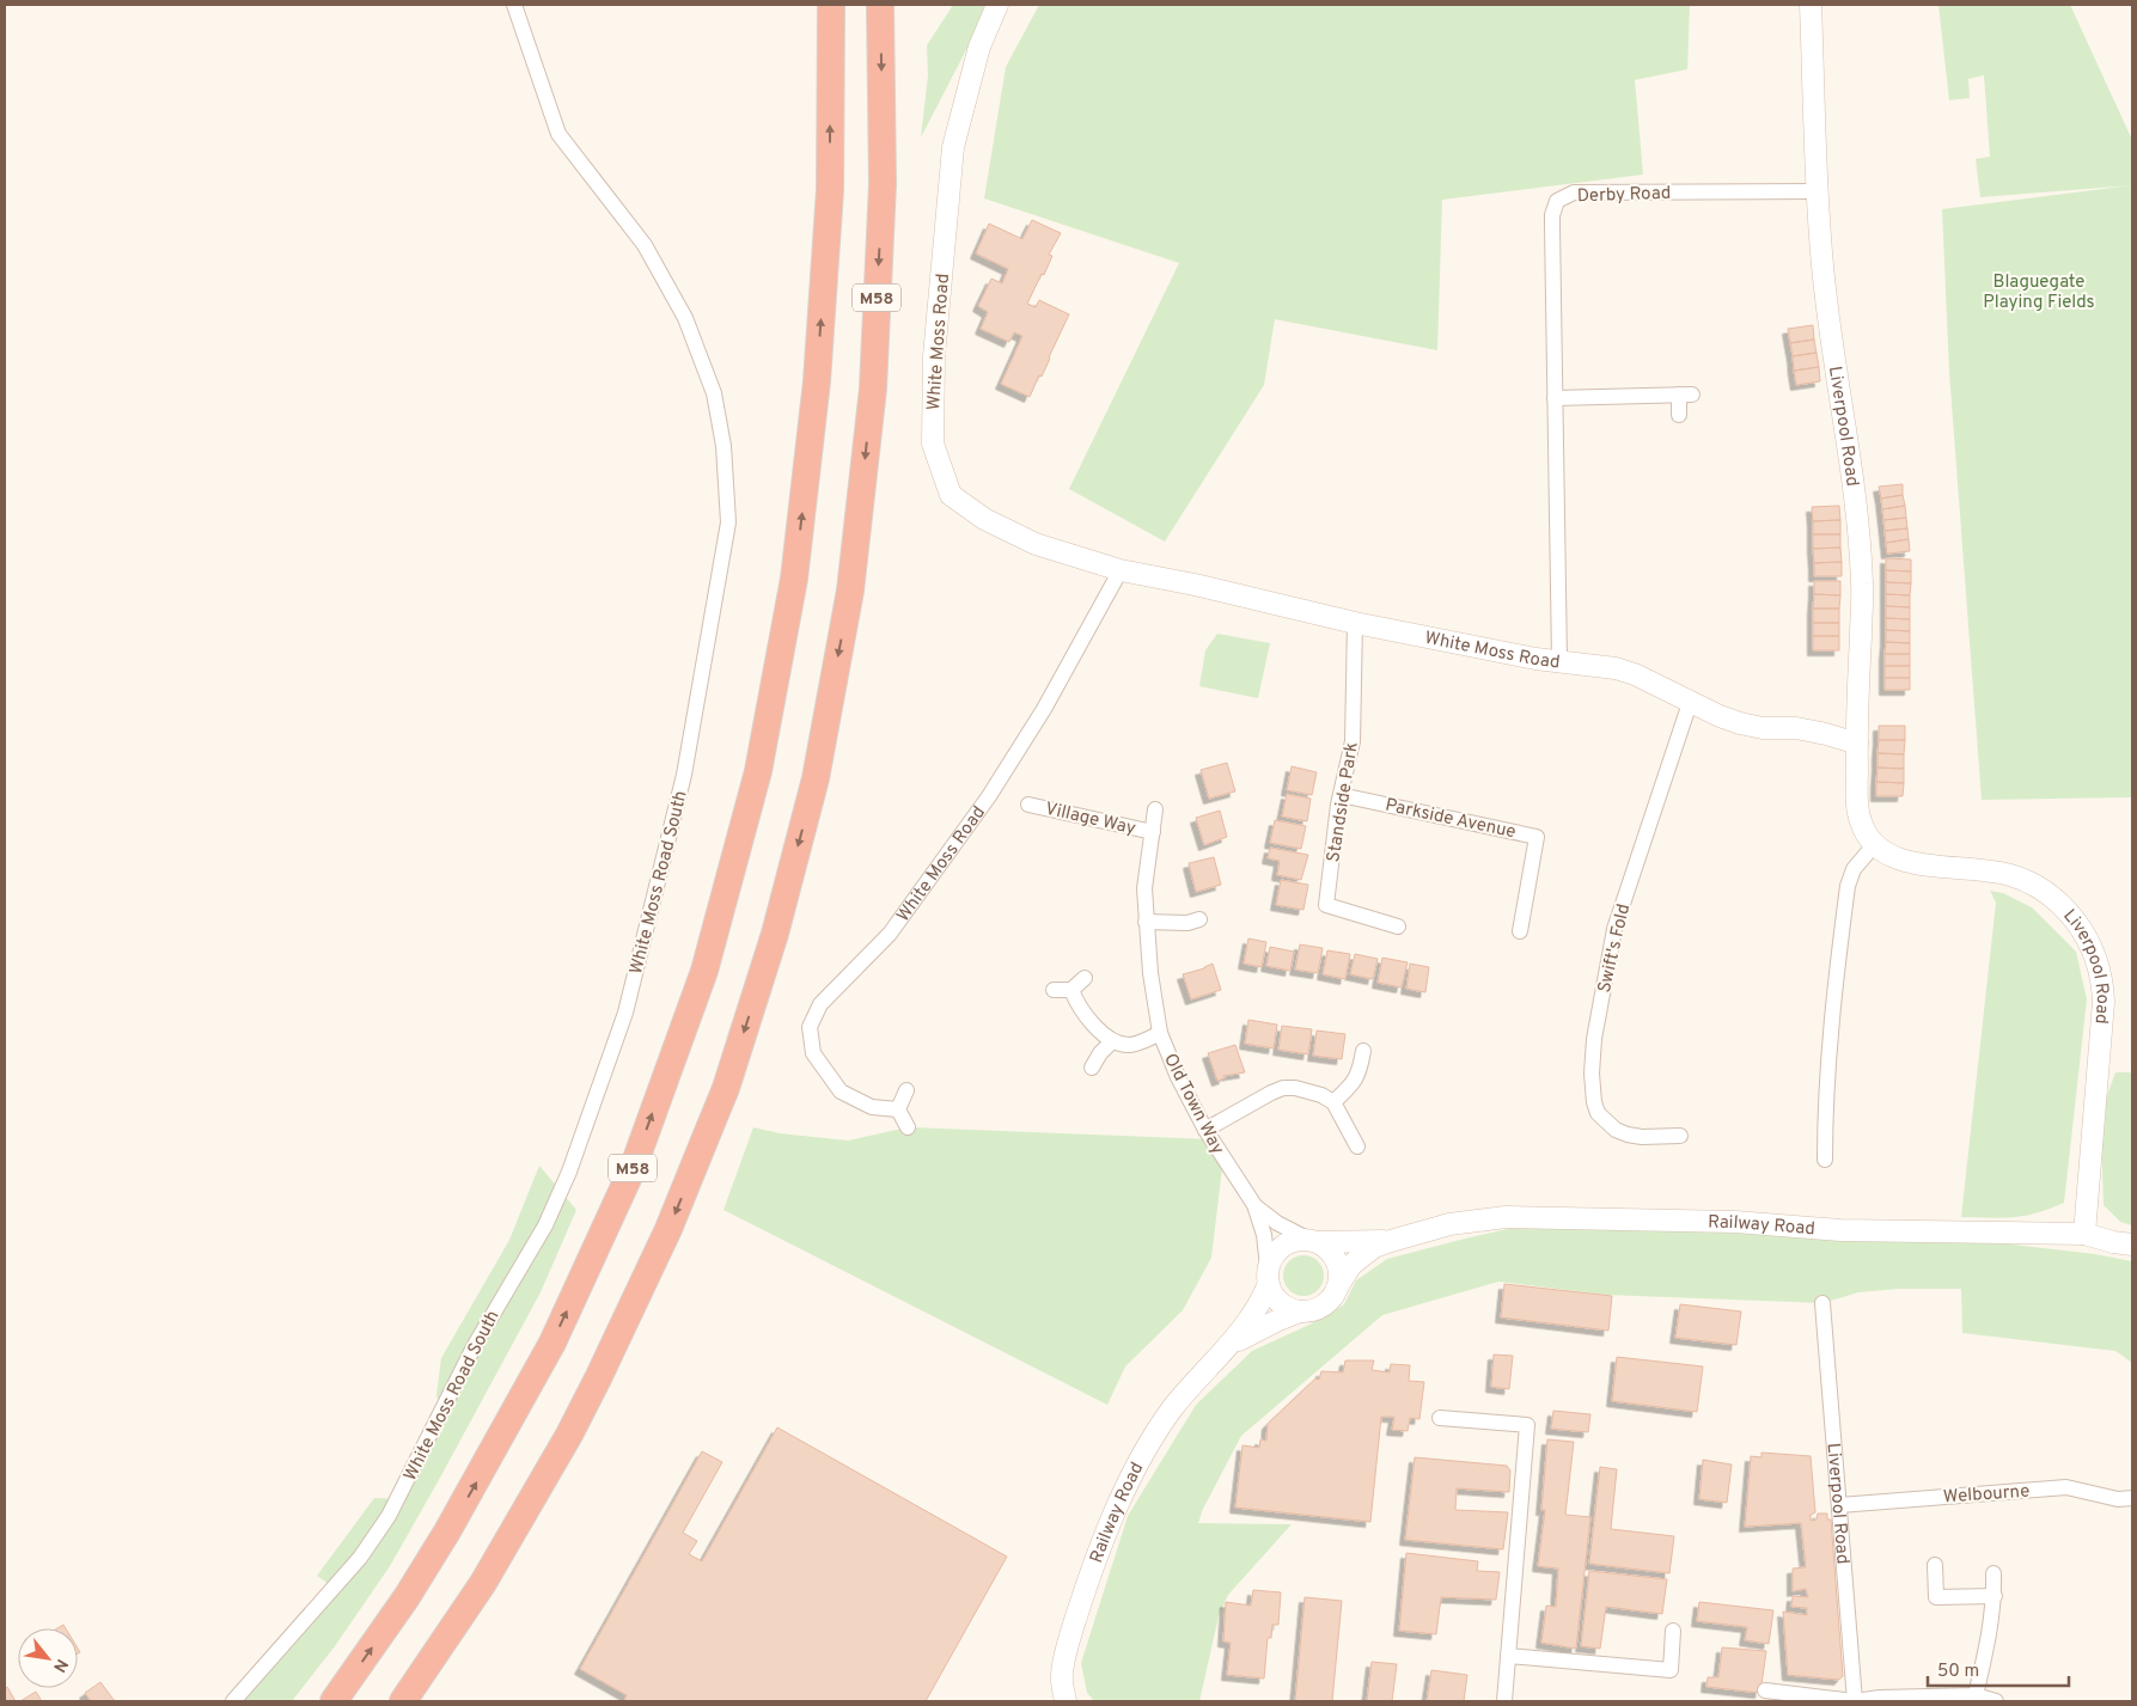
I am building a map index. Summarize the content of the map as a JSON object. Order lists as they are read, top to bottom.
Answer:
{
  "streets": {
    "highway": ["M58"],
    "main road": ["White Moss Road", "Liverpool Road", "Railway Road"],
    "street": [
      "Derby Road",
      "Standside Park",
      "Village Way",
      "Parkside Avenue",
      "White Moss Road South",
      "Swift's Fold",
      "Old Town Way",
      "Welbourne"
    ]
  },
  "crossings": [
    ["Derby Road", "White Moss Road"],
    ["Derby Road", "Liverpool Road"],
    ["White Moss Road", "Liverpool Road"],
    ["White Moss Road", "Standside Park"],
    ["White Moss Road", "Swift's Fold"],
    ["Liverpool Road", "Railway Road"],
    ["Liverpool Road", "Welbourne"],
    ["Standside Park", "Parkside Avenue"],
    ["Village Way", "Old Town Way"],
    ["Old Town Way", "Railway Road"]
  ],
  "parks": ["Blaguegate Playing Fields"],
  "scale_bar": "50 m",
  "north": "bottom right"
}
